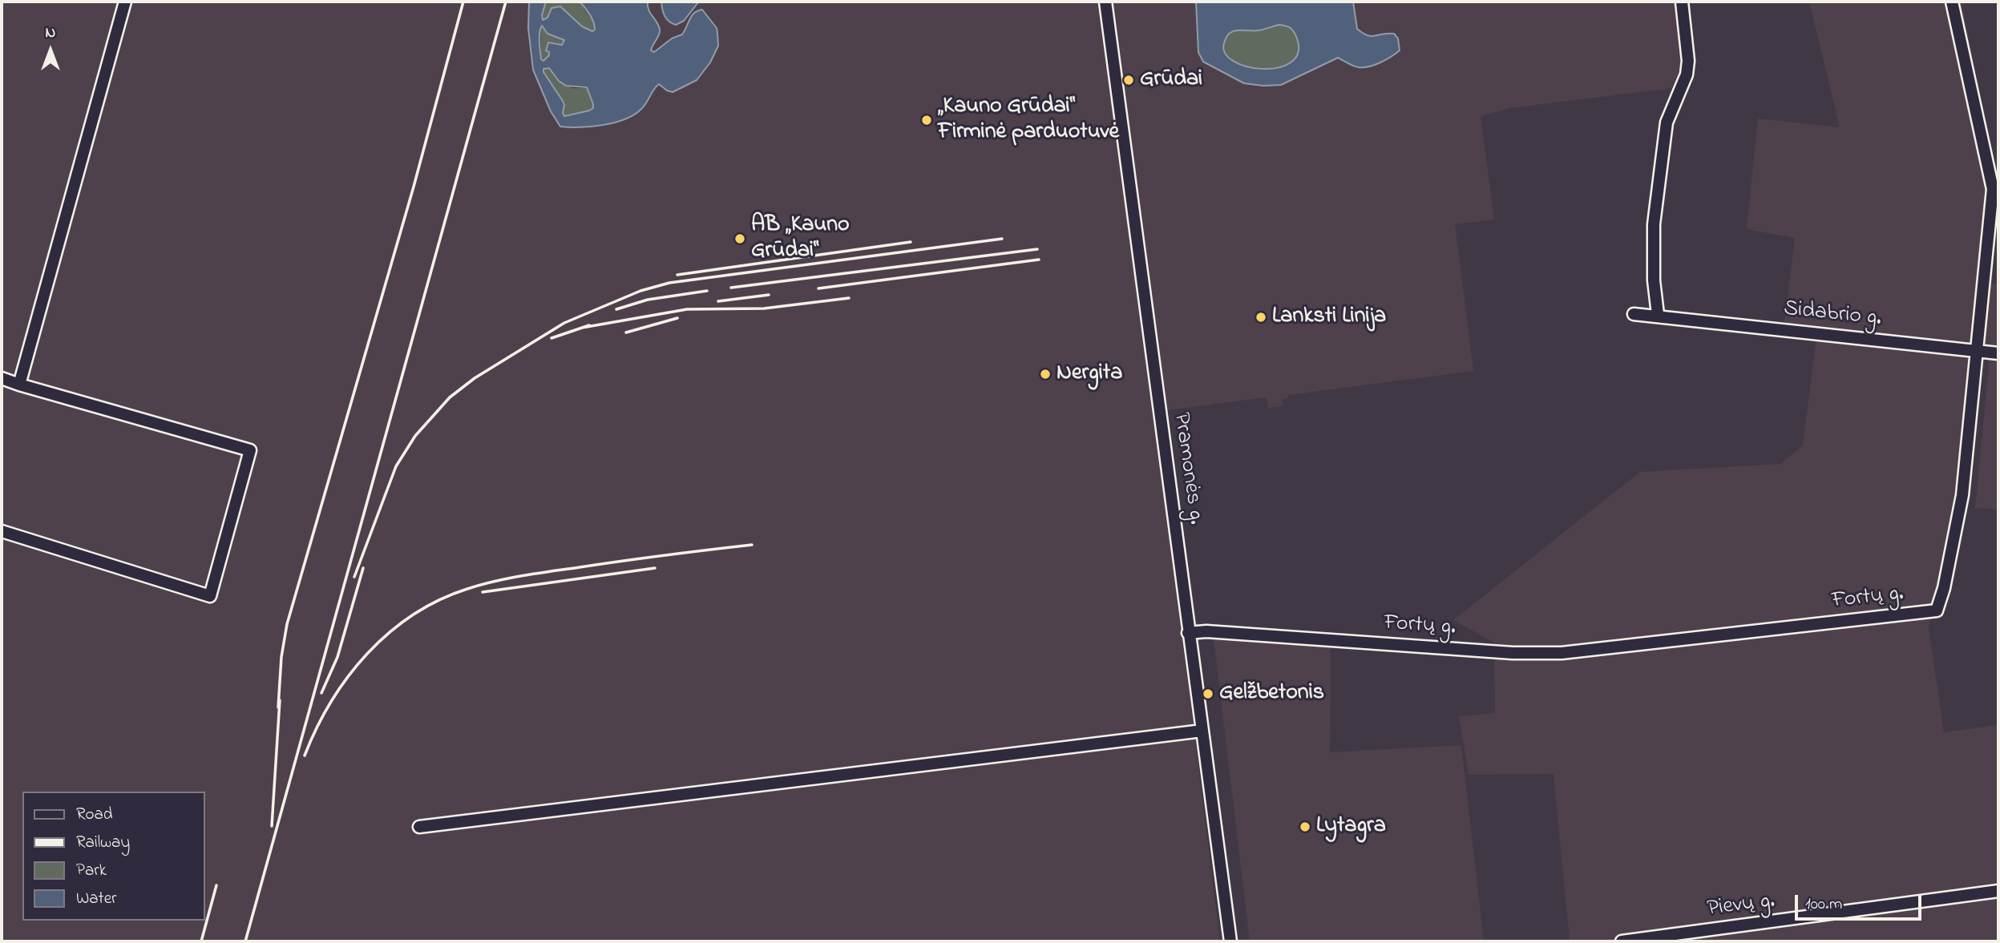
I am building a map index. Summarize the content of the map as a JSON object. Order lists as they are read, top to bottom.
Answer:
{
  "streets": {
    "street": [
      "Sidabrio g.",
      "Pramonės g.",
      "Fortų g.",
      "Pievų g."
    ]
  },
  "crossings": [
    ["Sidabrio g.", "Fortų g."],
    ["Pramonės g.", "Fortų g."]
  ],
  "places": [
    "Grūdai",
    "„Kauno Grūdai“ Firminė parduotuvė",
    "AB „Kauno Grūdai“",
    "Lanksti Linija",
    "Nergita",
    "Gelžbetonis",
    "Lytagra"
  ],
  "legend": [
    "Road",
    "Railway",
    "Park",
    "Water"
  ],
  "scale_bar": "100 m",
  "north": "top"
}
